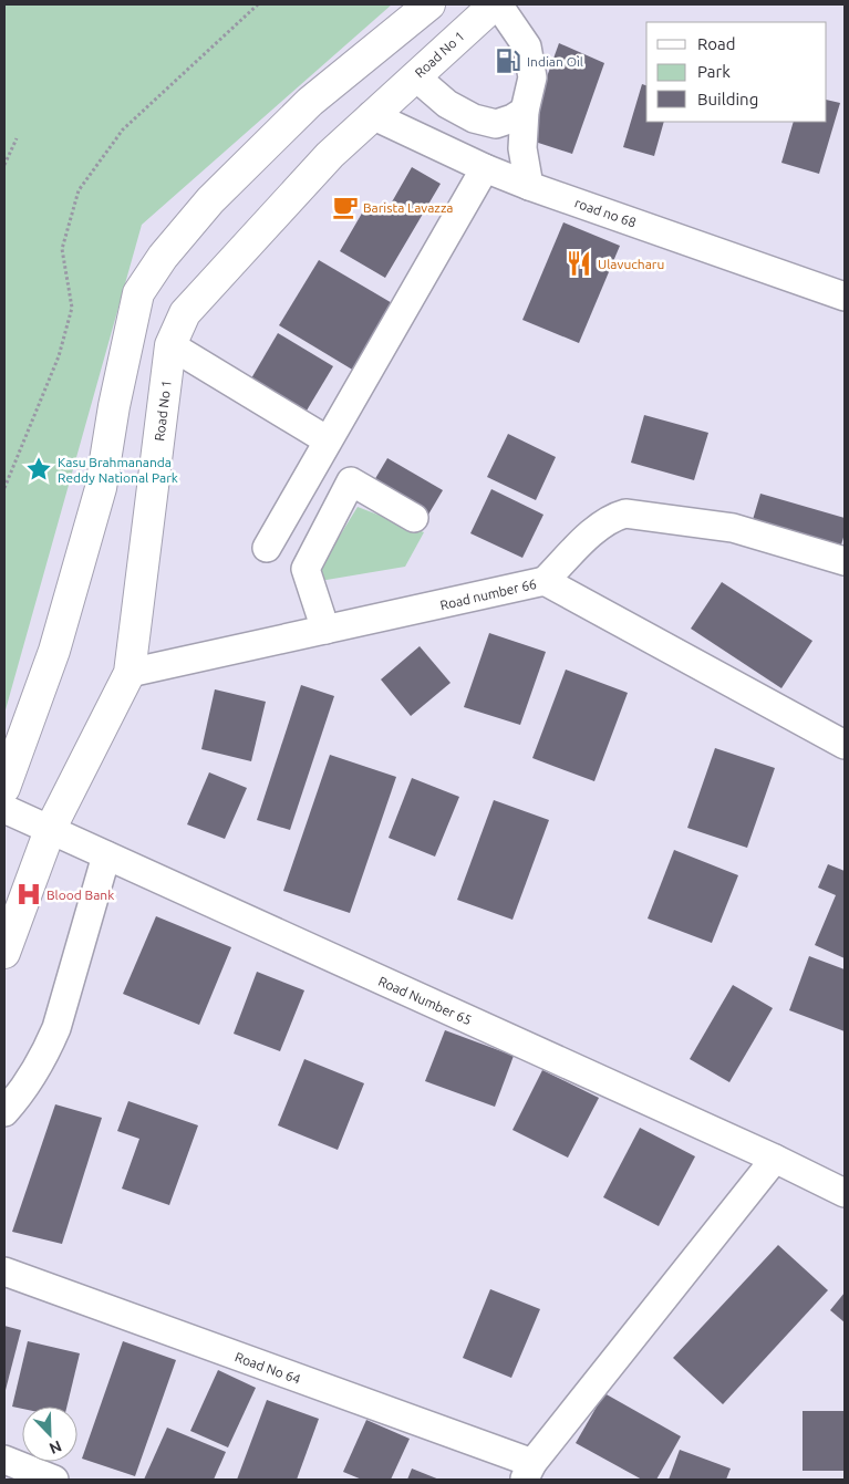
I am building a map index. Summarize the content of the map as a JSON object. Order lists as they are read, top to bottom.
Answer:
{
  "streets": {
    "main road": ["Road No 1"],
    "street": [
      "road no 68",
      "Road number 66",
      "Road Number 65",
      "Road No 64"
    ]
  },
  "crossings": [
    ["Road No 1", "road no 68"],
    ["Road No 1", "Road number 66"],
    ["Road No 1", "Road Number 65"]
  ],
  "places": {
    "fuel station": ["Indian Oil"],
    "cafe": ["Barista Lavazza"],
    "restaurant": ["Ulavucharu"],
    "place": ["Kasu Brahmananda Reddy National Park"],
    "hospital": ["Blood Bank"]
  },
  "legend": ["Road", "Park", "Building"],
  "north": "bottom right"
}
